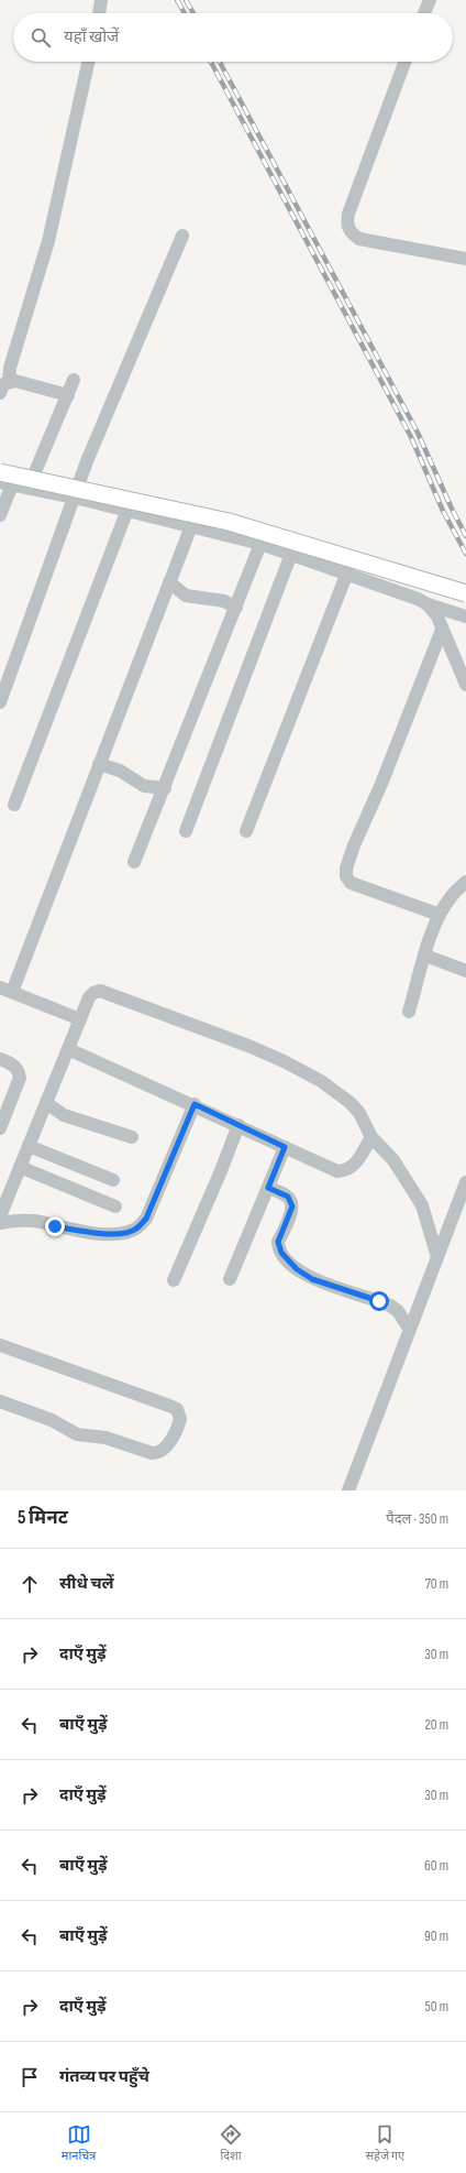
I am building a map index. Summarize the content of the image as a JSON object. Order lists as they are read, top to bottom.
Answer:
{
  "page": {
    "search": "यहाँ खोजें",
    "heading": ["5 मिनट", "पैदल · 350 m"],
    "list": [
      ["सीधे चलें", "70 m"],
      ["दाएँ मुड़ें", "30 m"],
      ["बाएँ मुड़ें", "20 m"],
      ["दाएँ मुड़ें", "30 m"],
      ["बाएँ मुड़ें", "60 m"],
      ["बाएँ मुड़ें", "90 m"],
      ["दाएँ मुड़ें", "50 m"],
      "गंतव्य पर पहुँचे"
    ],
    "nav": ["मानचित्र", "दिशा", "सहेजे गए"]
  }
}
